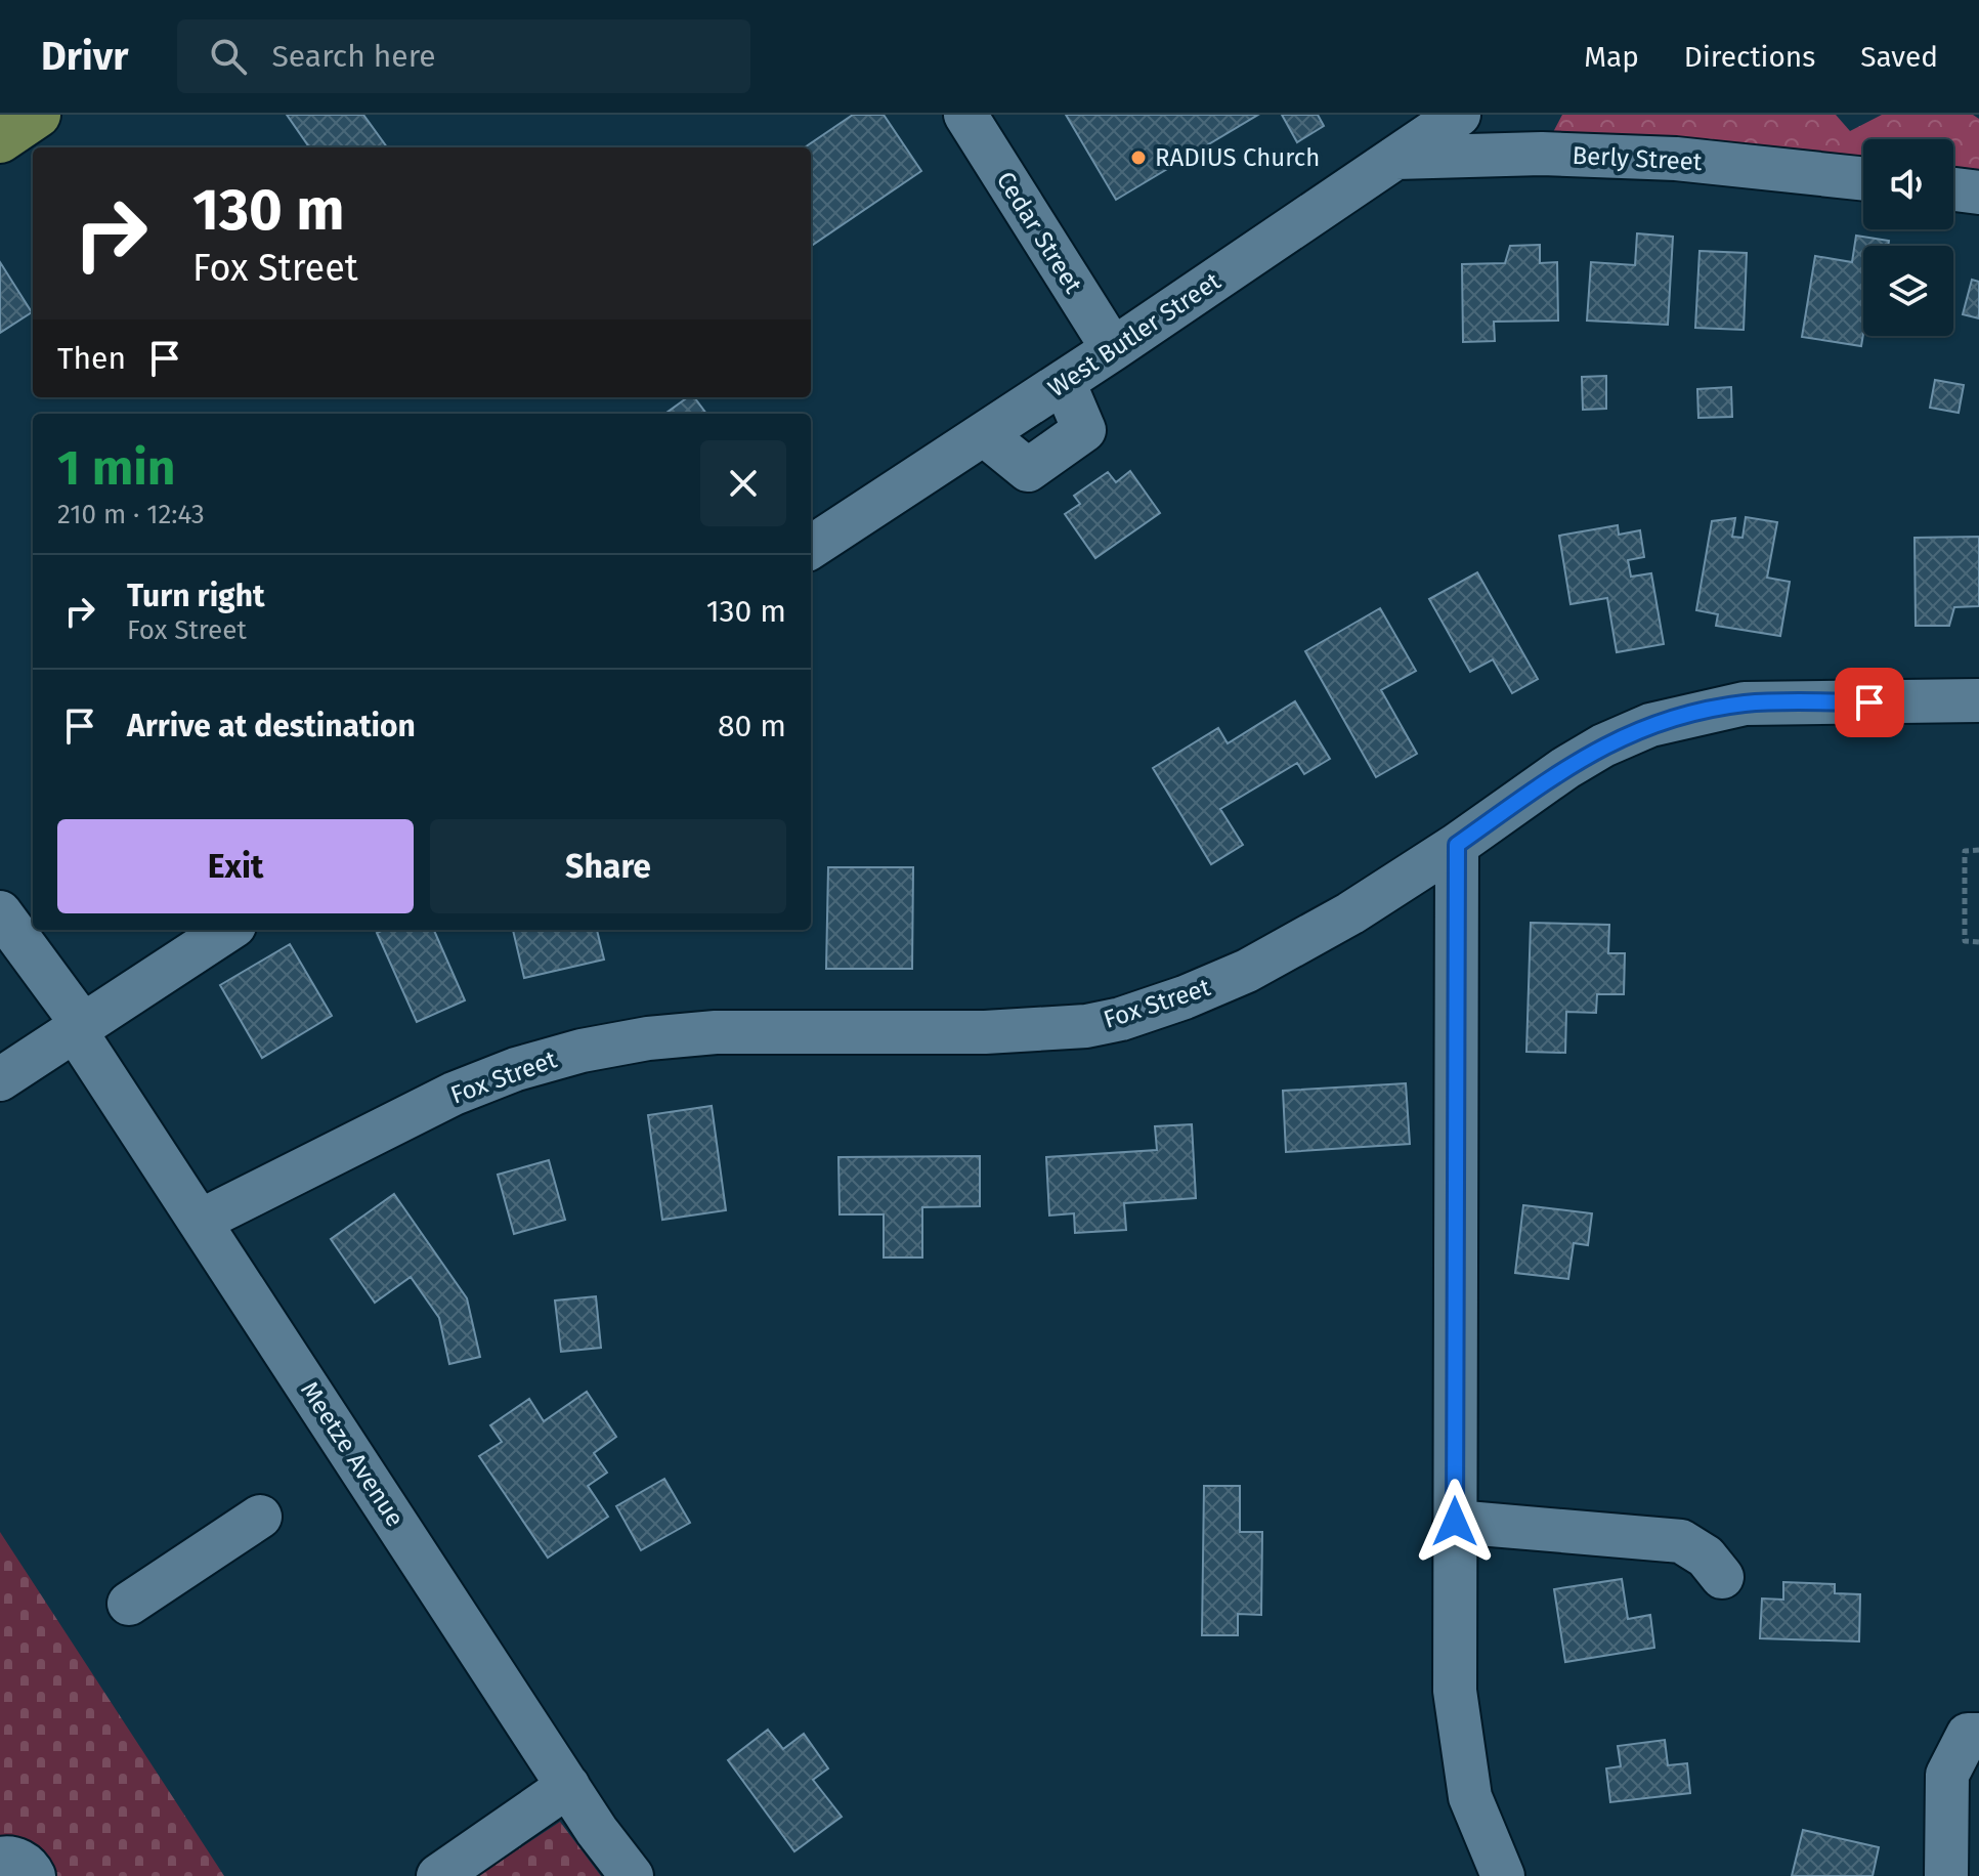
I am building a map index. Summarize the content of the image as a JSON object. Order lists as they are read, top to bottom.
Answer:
{
  "streets": {
    "street": [
      "Berly Street",
      "Cedar Street",
      "West Butler Street",
      "Fox Street",
      "Meetze Avenue"
    ]
  },
  "crossings": [
    ["Berly Street", "West Butler Street"],
    ["Cedar Street", "West Butler Street"],
    ["Fox Street", "Meetze Avenue"]
  ],
  "places": ["RADIUS Church"],
  "page": {
    "header": "Drivr",
    "search": "Search here",
    "nav": ["Map", "Directions", "Saved"],
    "turn": ["130 m", "Fox Street"],
    "then": "Then",
    "heading": ["1 min", "210 m · 12:43"],
    "list": [
      {
        "name": "Turn right",
        "note": "Fox Street",
        "value": "130 m"
      },
      {
        "name": "Arrive at destination",
        "value": "80 m"
      }
    ],
    "buttons": ["Exit", "Share"]
  }
}
